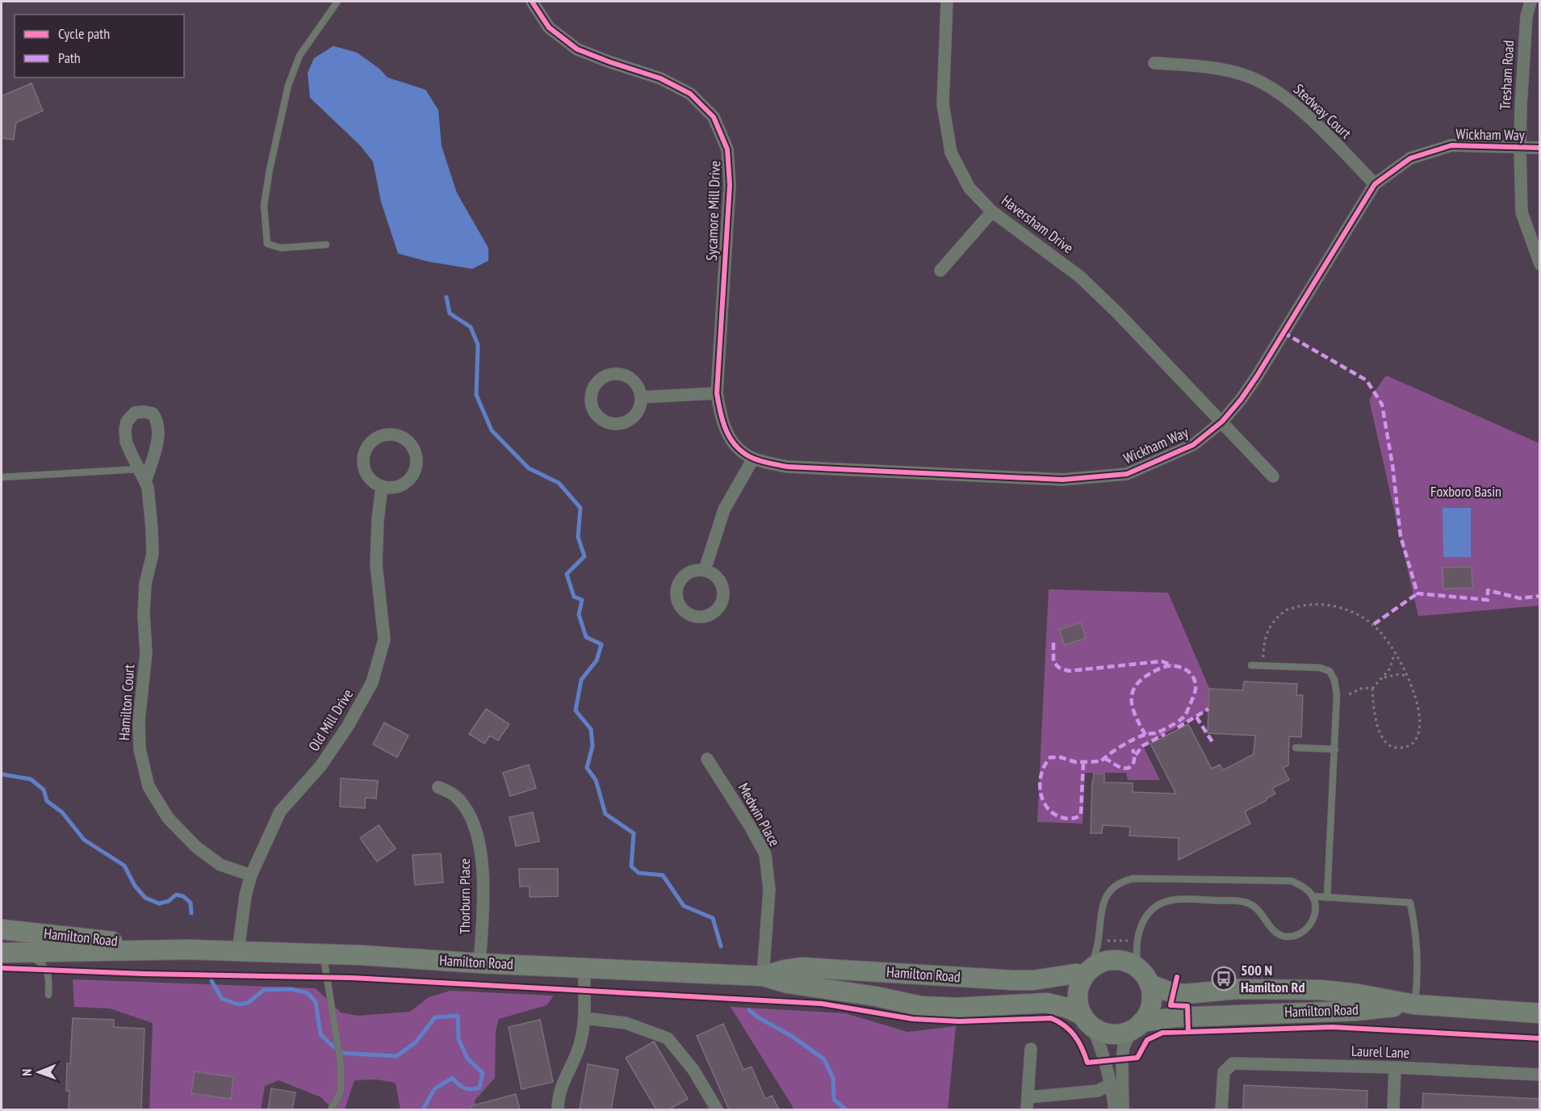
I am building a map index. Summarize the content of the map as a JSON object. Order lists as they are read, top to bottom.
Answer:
{
  "streets": {
    "main road": ["Hamilton Road"],
    "street": [
      "Tresham Road",
      "Stedway Court",
      "Wickham Way",
      "Sycamore Mill Drive",
      "Haversham Drive",
      "Hamilton Court",
      "Old Mill Drive",
      "Medwin Place",
      "Thorburn Place",
      "Laurel Lane"
    ]
  },
  "crossings": [
    ["Tresham Road", "Wickham Way"],
    ["Stedway Court", "Wickham Way"],
    ["Wickham Way", "Sycamore Mill Drive"],
    ["Wickham Way", "Haversham Drive"],
    ["Hamilton Court", "Old Mill Drive"],
    ["Old Mill Drive", "Hamilton Road"],
    ["Medwin Place", "Hamilton Road"],
    ["Thorburn Place", "Hamilton Road"]
  ],
  "parks": ["Foxboro Basin"],
  "places": {
    "bus stop": ["500 N Hamilton Rd"]
  },
  "legend": ["Cycle path", "Path"],
  "north": "left"
}
